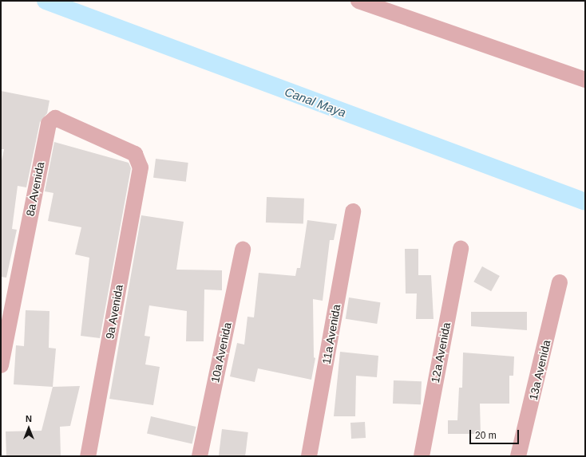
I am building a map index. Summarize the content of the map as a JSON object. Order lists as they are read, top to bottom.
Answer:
{
  "streets": {
    "street": [
      "8a Avenida",
      "9a Avenida",
      "11a Avenida",
      "10a Avenida",
      "12a Avenida",
      "13a Avenida"
    ]
  },
  "crossings": [
    ["8a Avenida", "9a Avenida"]
  ],
  "water": ["Canal Maya"],
  "scale_bar": "20 m",
  "north": "top"
}
